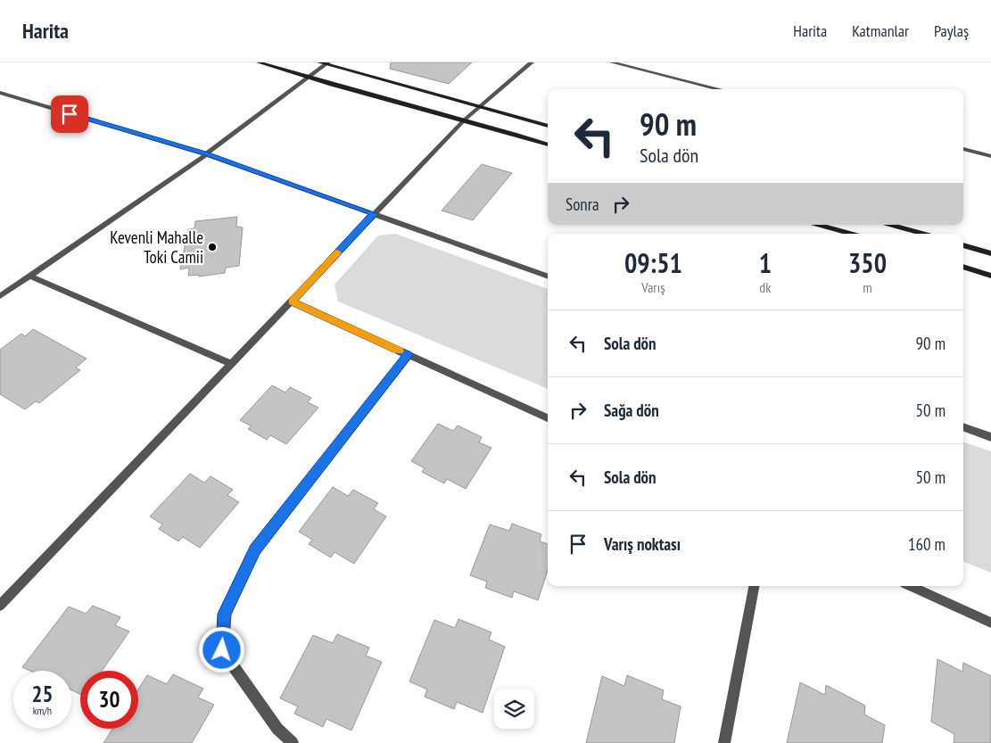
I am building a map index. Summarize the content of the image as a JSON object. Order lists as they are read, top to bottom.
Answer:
{
  "places": ["Kevenli Mahalle Toki Camii"],
  "page": {
    "header": "Harita",
    "nav": ["Harita", "Katmanlar", "Paylaş"],
    "turn": ["90 m", "Sola dön"],
    "then": "Sonra",
    "eta": [
      "09:51",
      "Varış",
      "1",
      "dk",
      "350",
      "m"
    ],
    "list": [
      {
        "name": "Sola dön",
        "value": "90 m"
      },
      {
        "name": "Sağa dön",
        "value": "50 m"
      },
      {
        "name": "Sola dön",
        "value": "50 m"
      },
      {
        "name": "Varış noktası",
        "value": "160 m"
      }
    ],
    "speed": "25 km/h",
    "limit": "30"
  }
}
